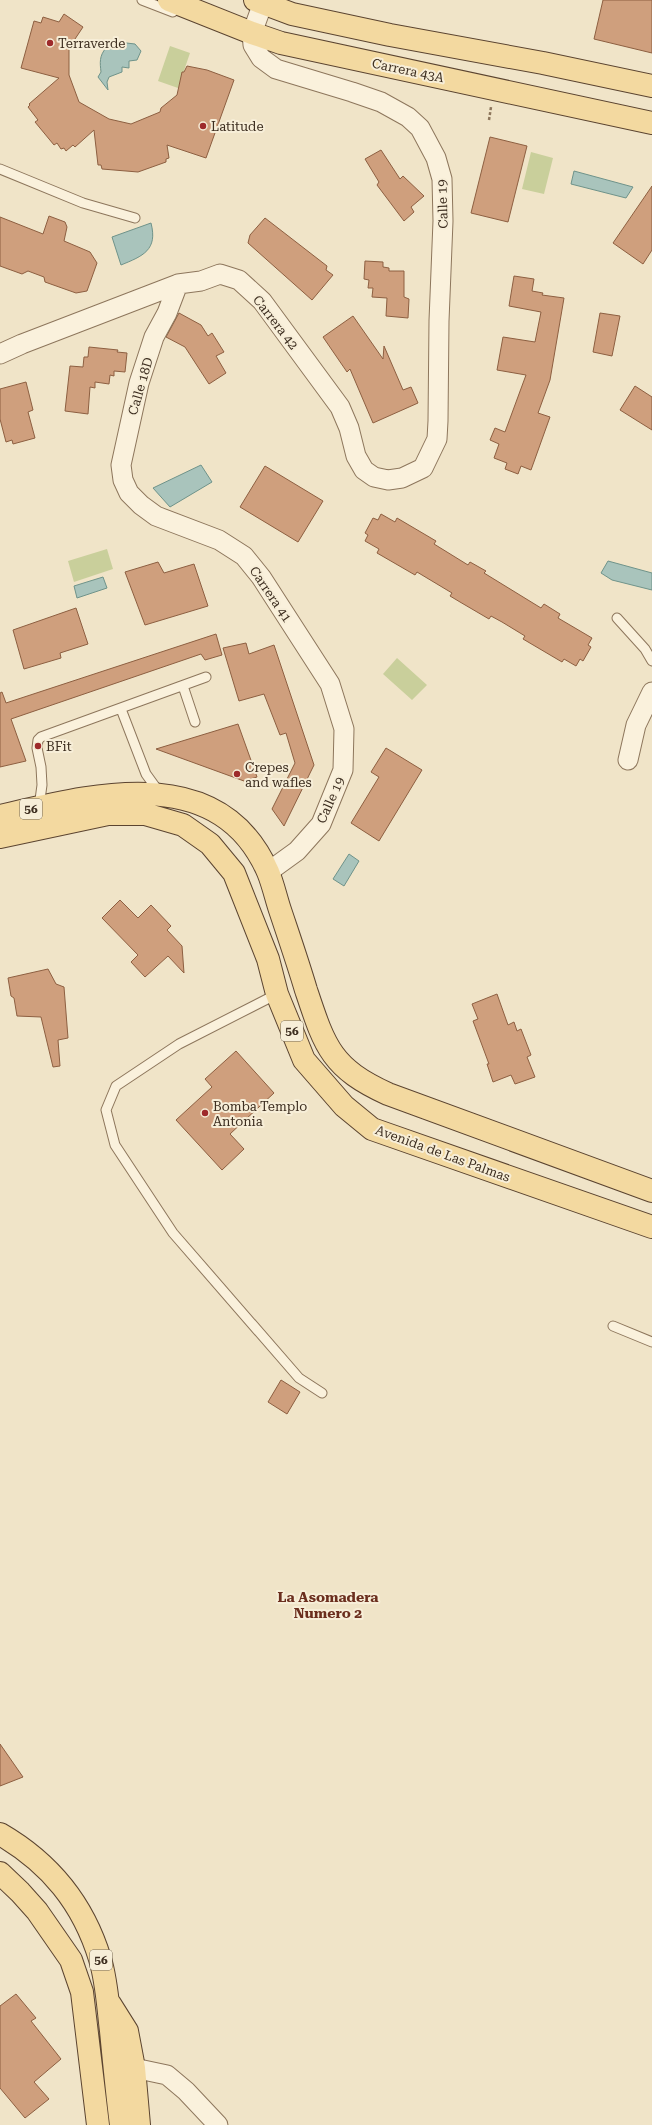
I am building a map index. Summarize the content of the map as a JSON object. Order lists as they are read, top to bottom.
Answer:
{
  "streets": {
    "main road": ["Carrera 43A", "56", "Avenida de Las Palmas"],
    "street": [
      "Calle 19",
      "Carrera 42",
      "Calle 18D",
      "Carrera 41"
    ]
  },
  "crossings": [
    ["Carrera 43A", "Calle 19"],
    ["Calle 19", "Carrera 42"],
    ["Calle 19", "Carrera 41"],
    ["Calle 19", "56"],
    ["Carrera 42", "Calle 18D"],
    ["Calle 18D", "Carrera 41"]
  ],
  "districts": ["La Asomadera Numero 2"],
  "places": [
    "Terraverde",
    "Latitude",
    "BFit",
    "Crepes and wafles",
    "Bomba Templo Antonia"
  ]
}
